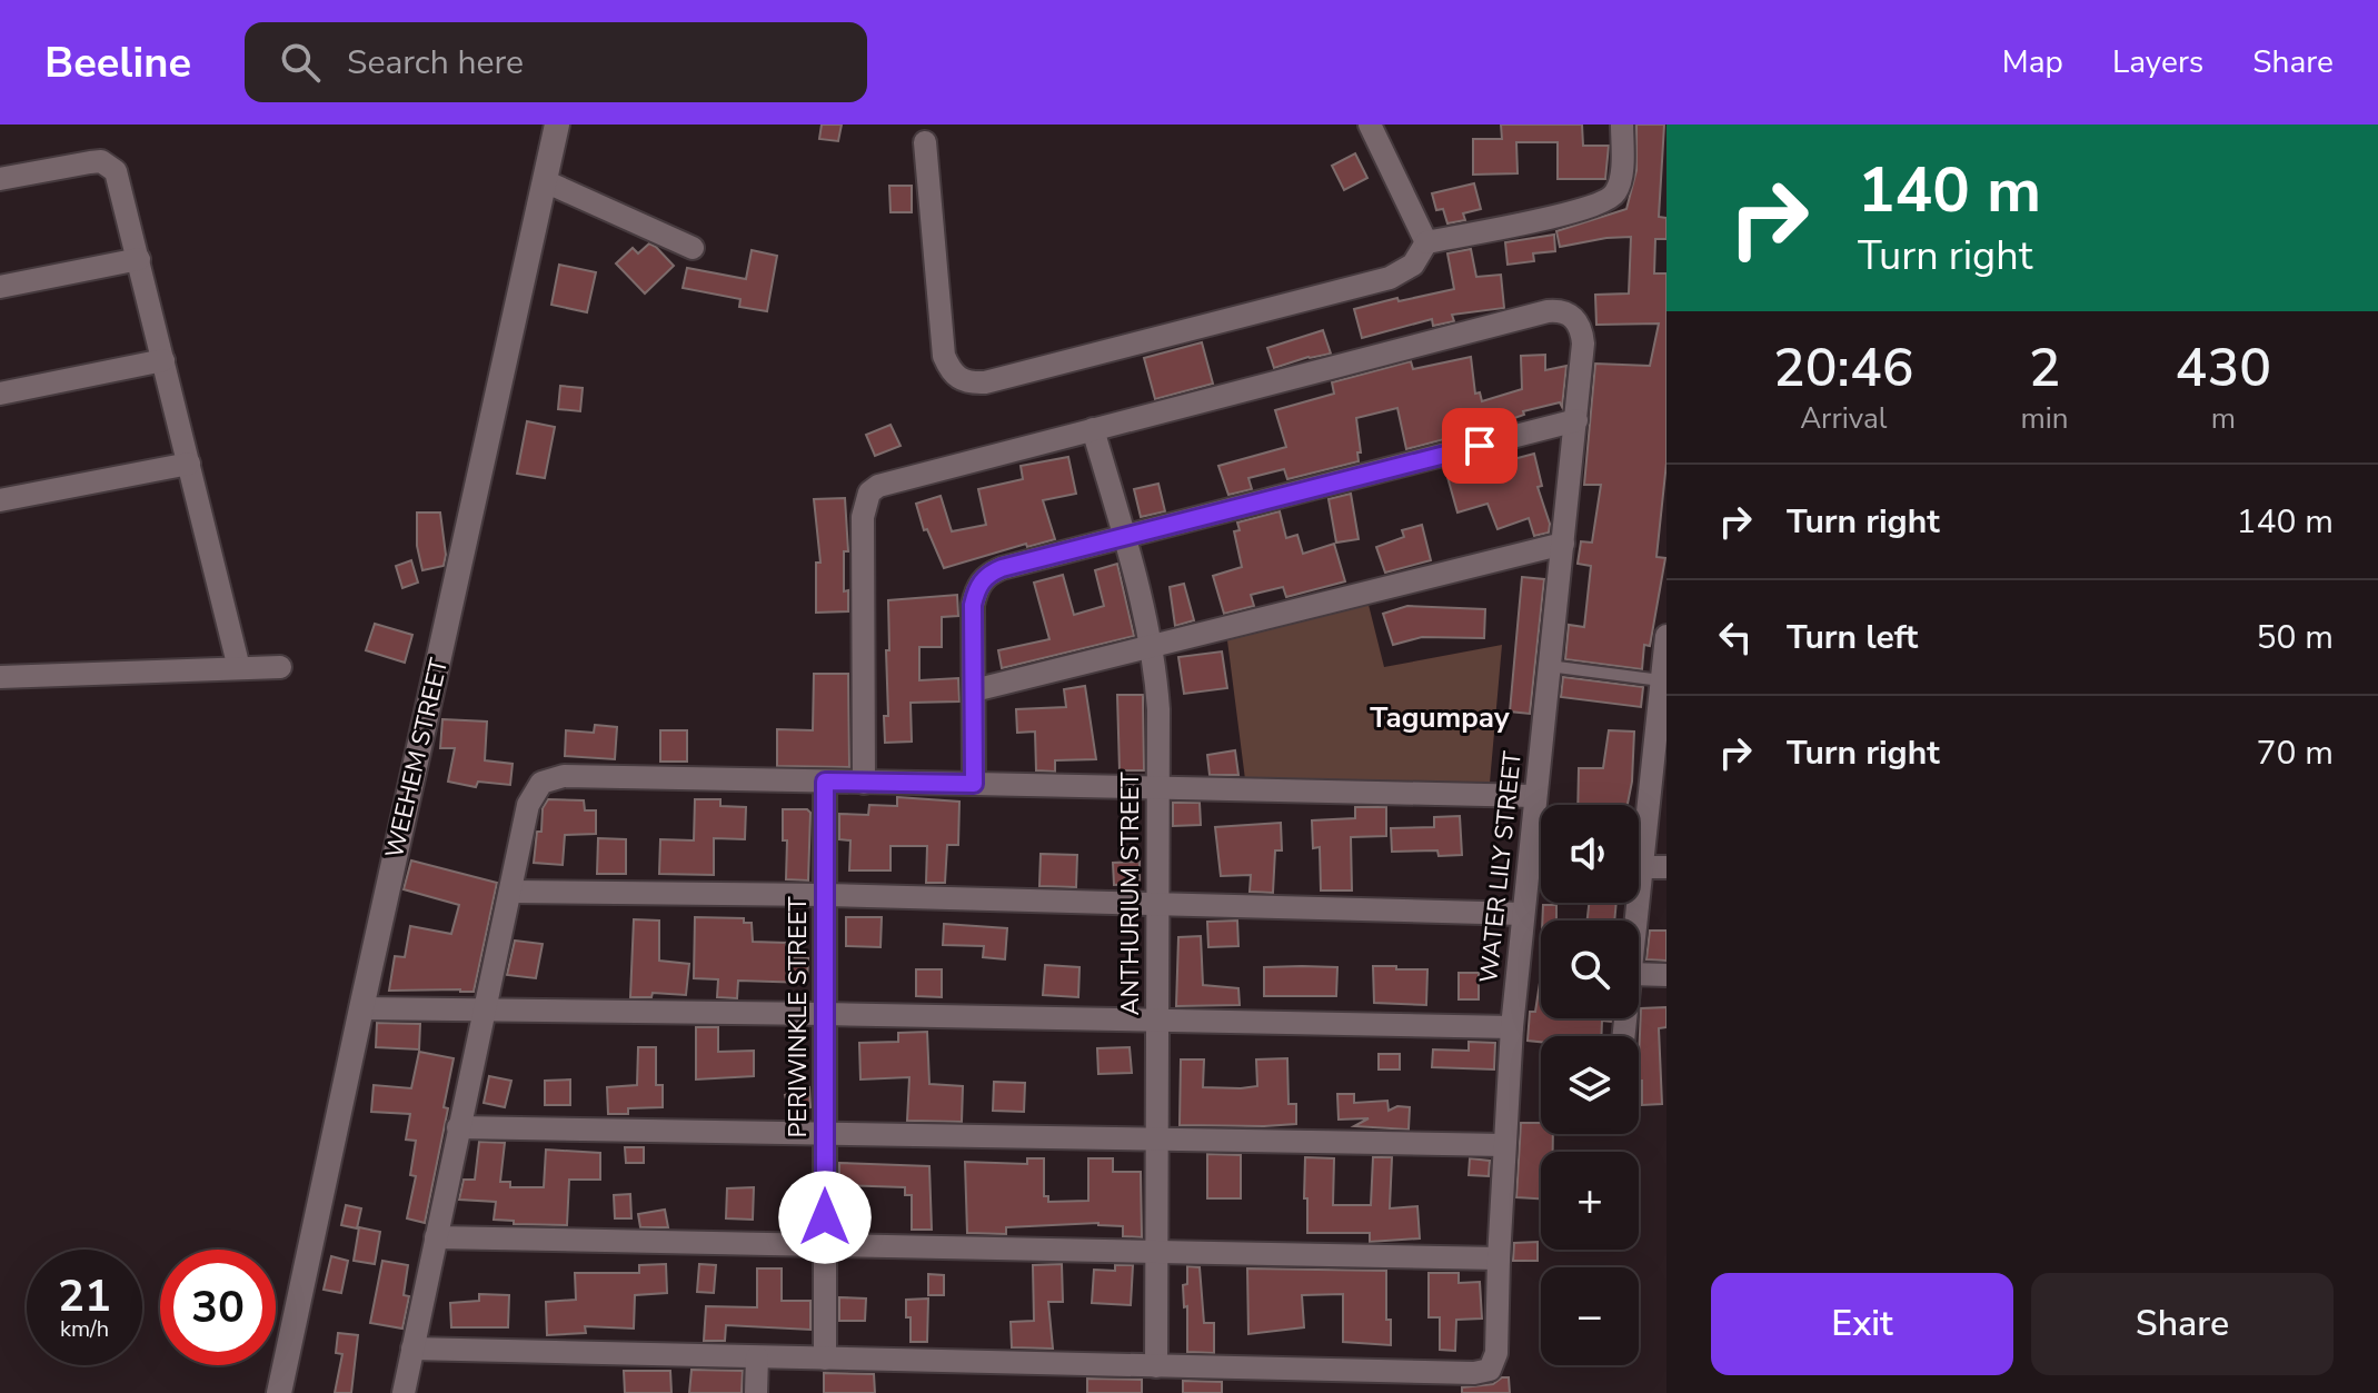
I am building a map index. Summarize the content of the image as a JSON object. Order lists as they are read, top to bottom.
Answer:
{
  "streets": {
    "street": [
      "WEEHEM STREET",
      "WATER LILY STREET",
      "ANTHURIUM STREET",
      "PERIWINKLE STREET"
    ]
  },
  "crossings": [
    ["WATER LILY STREET", "ANTHURIUM STREET"]
  ],
  "districts": ["Tagumpay"],
  "page": {
    "header": "Beeline",
    "search": "Search here",
    "nav": ["Map", "Layers", "Share"],
    "turn": ["140 m", "Turn right"],
    "eta": [
      "20:46",
      "Arrival",
      "2",
      "min",
      "430",
      "m"
    ],
    "list": [
      {
        "name": "Turn right",
        "value": "140 m"
      },
      {
        "name": "Turn left",
        "value": "50 m"
      },
      {
        "name": "Turn right",
        "value": "70 m"
      }
    ],
    "map_buttons": ["+", "−"],
    "speed": "21 km/h",
    "limit": "30",
    "buttons": ["Exit", "Share"]
  }
}
